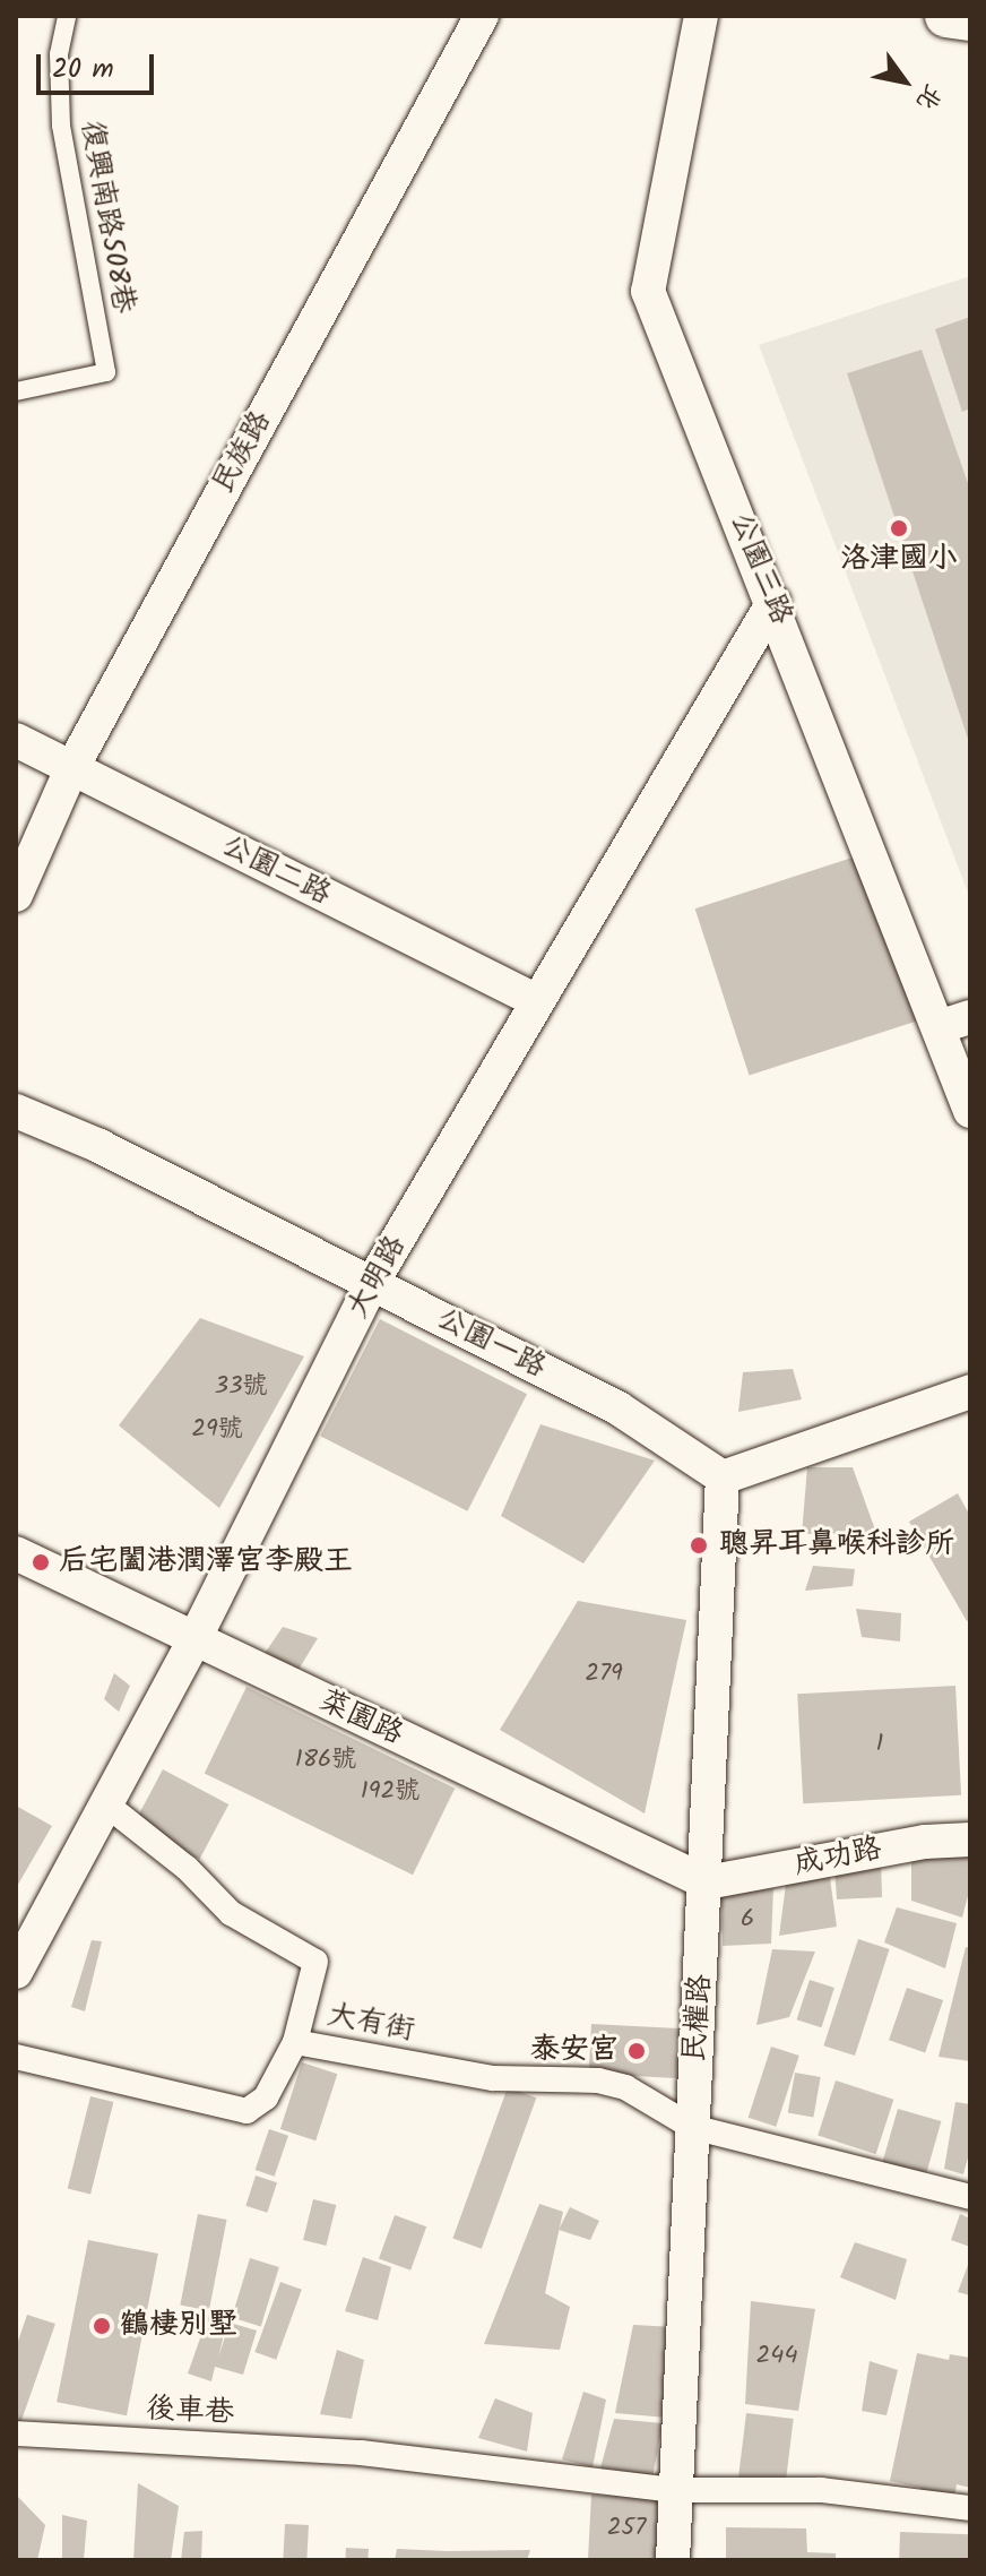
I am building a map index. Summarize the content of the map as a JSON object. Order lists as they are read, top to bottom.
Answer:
{
  "streets": {
    "street": [
      "民族路",
      "公園三路",
      "公園二路",
      "大明路",
      "公園一路",
      "菜園路",
      "成功路",
      "民權路",
      "大有街",
      "後車巷"
    ],
    "lane": ["復興南路508巷"]
  },
  "crossings": [
    ["民族路", "公園二路"],
    ["公園三路", "大明路"],
    ["公園二路", "大明路"],
    ["大明路", "公園一路"],
    ["大明路", "菜園路"],
    ["公園一路", "民權路"],
    ["菜園路", "成功路"],
    ["菜園路", "民權路"],
    ["成功路", "民權路"],
    ["民權路", "大有街"],
    ["民權路", "後車巷"]
  ],
  "places": [
    "洛津國小",
    "聰昇耳鼻喉科診所",
    "后宅闔港潤澤宮李殿王",
    "泰安宮",
    "鶴棲別墅"
  ],
  "house_numbers": [
    "33號",
    "29號",
    "279",
    "1",
    "186號",
    "192號",
    "6",
    "244",
    "257"
  ],
  "scale_bar": "20 m",
  "north": "bottom right"
}
